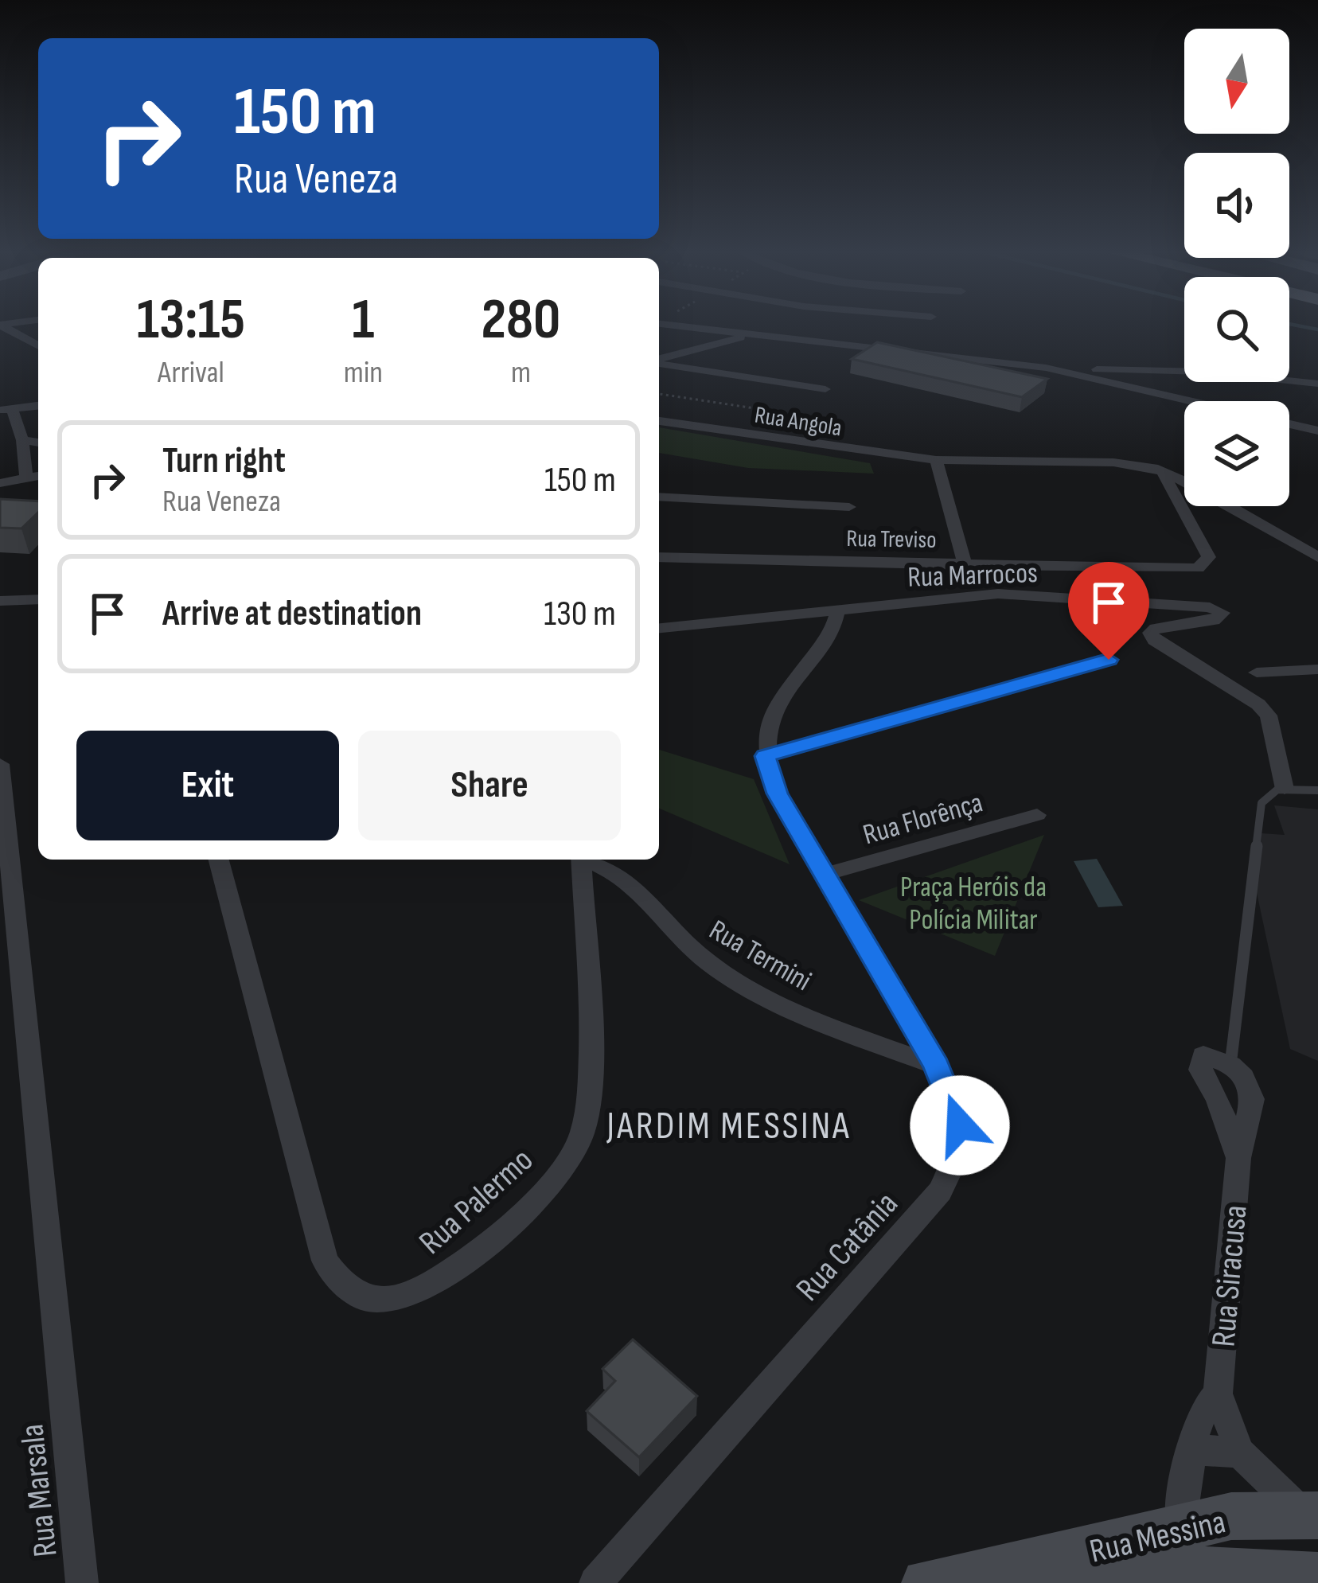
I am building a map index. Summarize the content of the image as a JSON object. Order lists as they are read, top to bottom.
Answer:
{
  "streets": {
    "main road": ["Rua Messina"],
    "street": [
      "Rua Angola",
      "Rua Treviso",
      "Rua Marrocos",
      "Rua Florênça",
      "Rua Termini",
      "Rua Palermo",
      "Rua Catânia",
      "Rua Siracusa",
      "Rua Marsala"
    ]
  },
  "crossings": [
    ["Rua Angola", "Rua Treviso"],
    ["Rua Marrocos", "Rua Catânia"],
    ["Rua Florênça", "Rua Catânia"],
    ["Rua Termini", "Rua Catânia"],
    ["Rua Siracusa", "Rua Messina"]
  ],
  "districts": ["JARDIM MESSINA"],
  "parks": ["Praça Heróis da Polícia Militar"],
  "north": "bottom",
  "page": {
    "turn": ["150 m", "Rua Veneza"],
    "eta": [
      "13:15",
      "Arrival",
      "1",
      "min",
      "280",
      "m"
    ],
    "list": [
      {
        "name": "Turn right",
        "note": "Rua Veneza",
        "value": "150 m"
      },
      {
        "name": "Arrive at destination",
        "value": "130 m"
      }
    ],
    "buttons": ["Exit", "Share"]
  }
}
